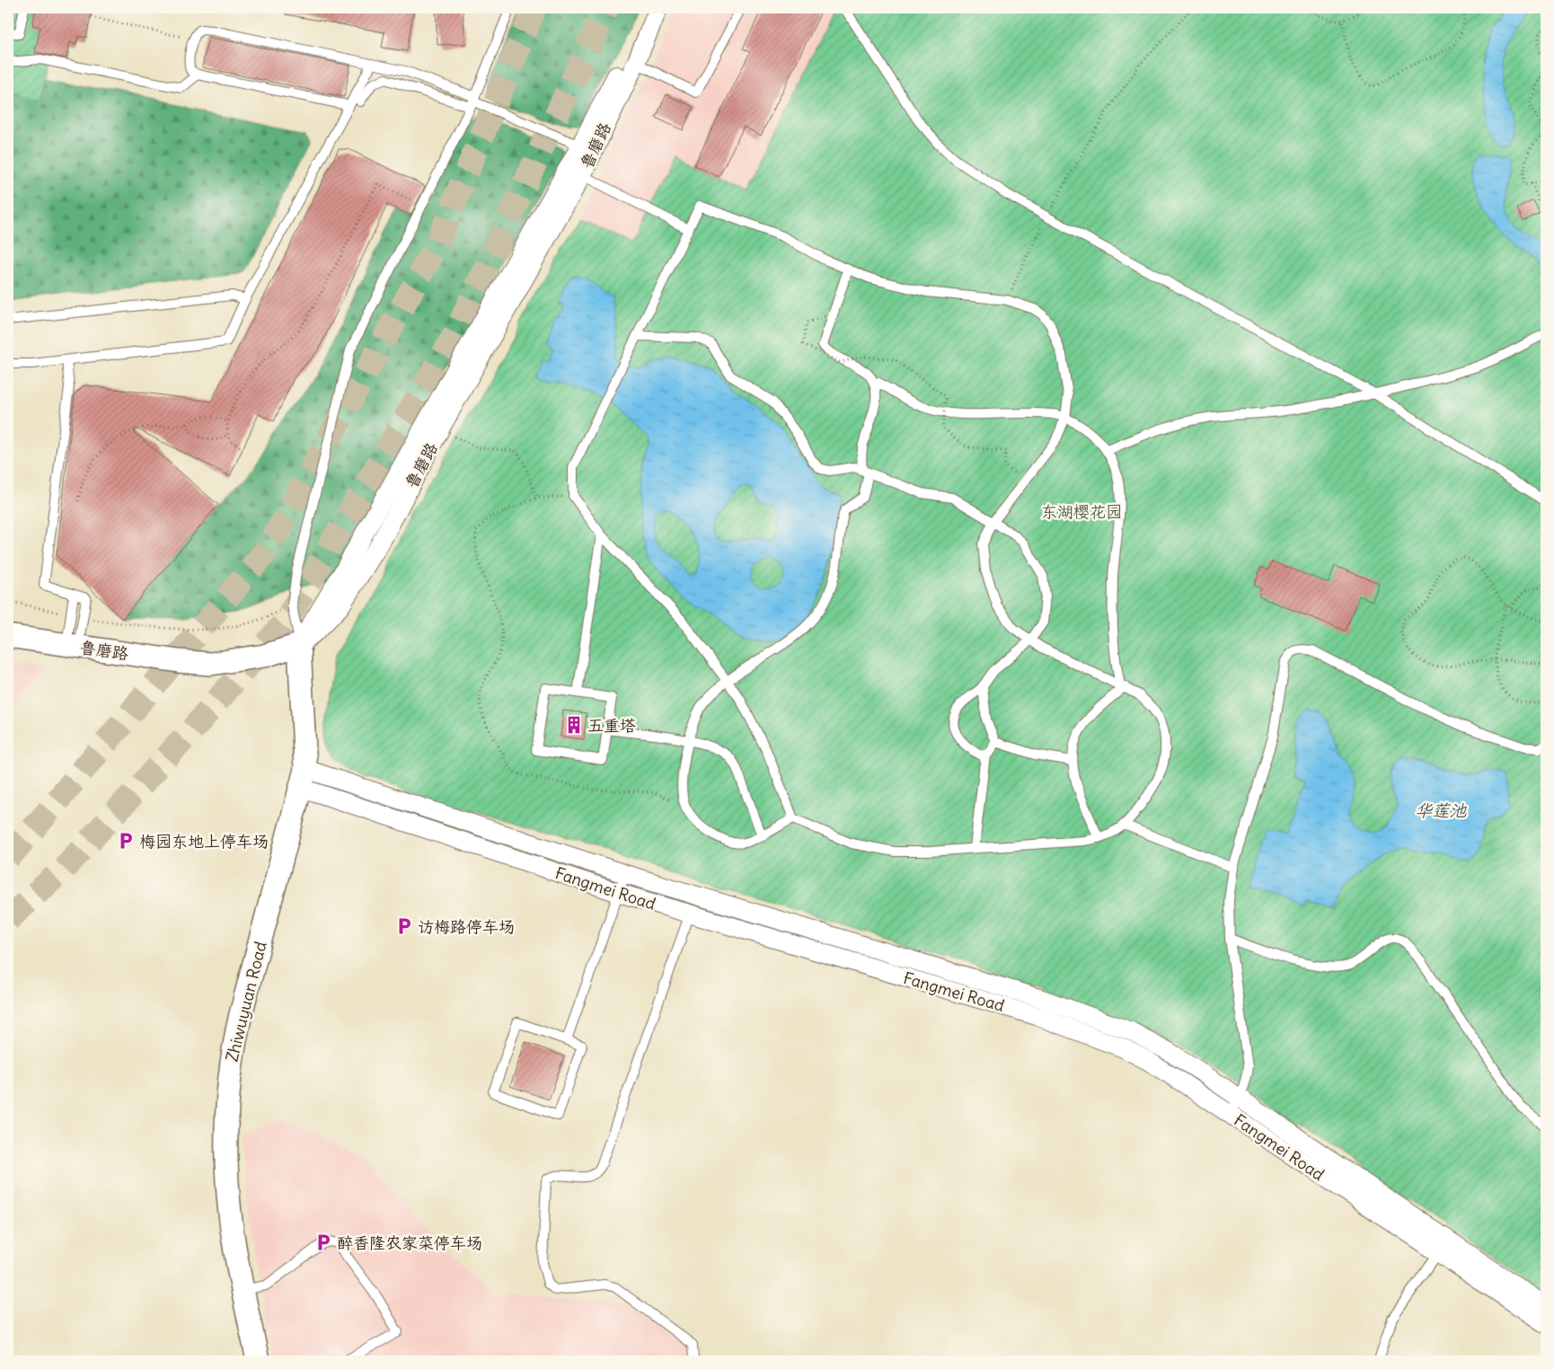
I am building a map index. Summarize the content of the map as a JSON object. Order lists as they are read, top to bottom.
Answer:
{
  "streets": {
    "street": ["鲁磨路", "Fangmei Road", "Zhiwuyuan Road"]
  },
  "crossings": [
    ["鲁磨路", "Zhiwuyuan Road"],
    ["Fangmei Road", "Zhiwuyuan Road"]
  ],
  "water": ["华莲池"],
  "parks": ["东湖樱花园"],
  "places": {
    "building": ["五重塔"],
    "parking": ["梅园东地上停车场", "访梅路停车场", "醉香隆农家菜停车场"]
  }
}
